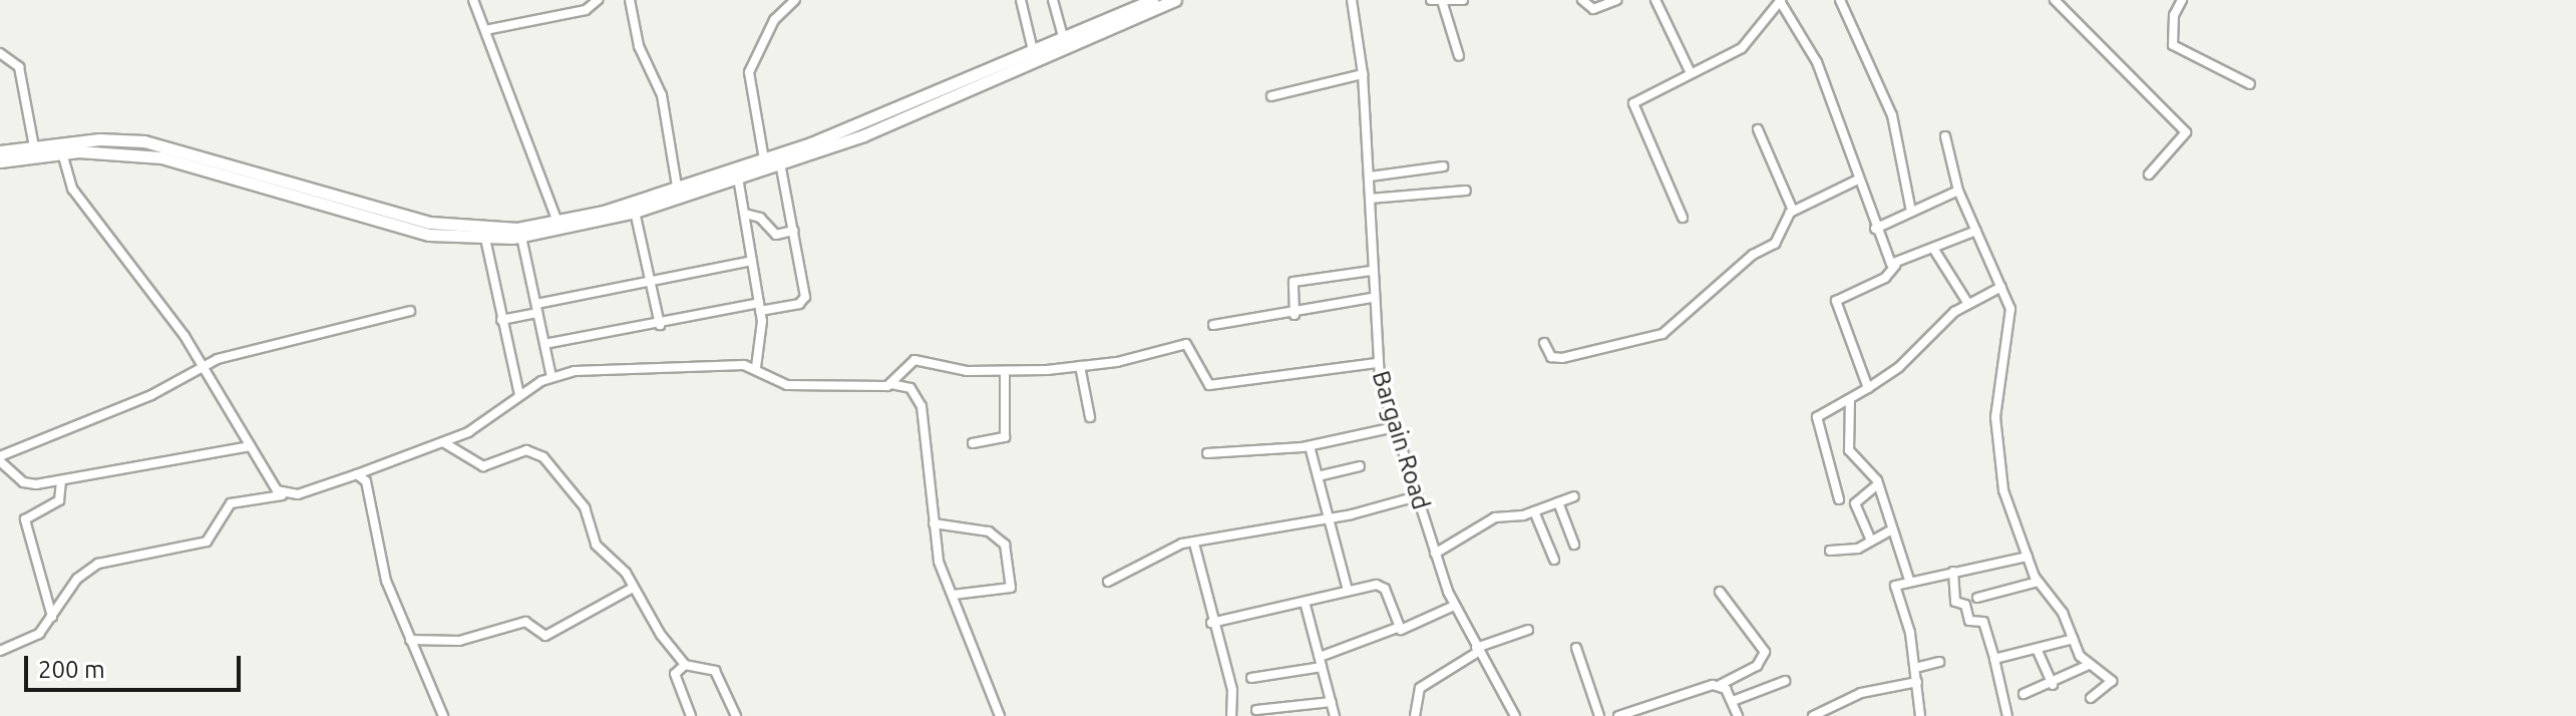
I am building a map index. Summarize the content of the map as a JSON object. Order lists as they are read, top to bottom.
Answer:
{
  "streets": {
    "street": ["Bargain Road"]
  },
  "scale_bar": "200 m"
}
